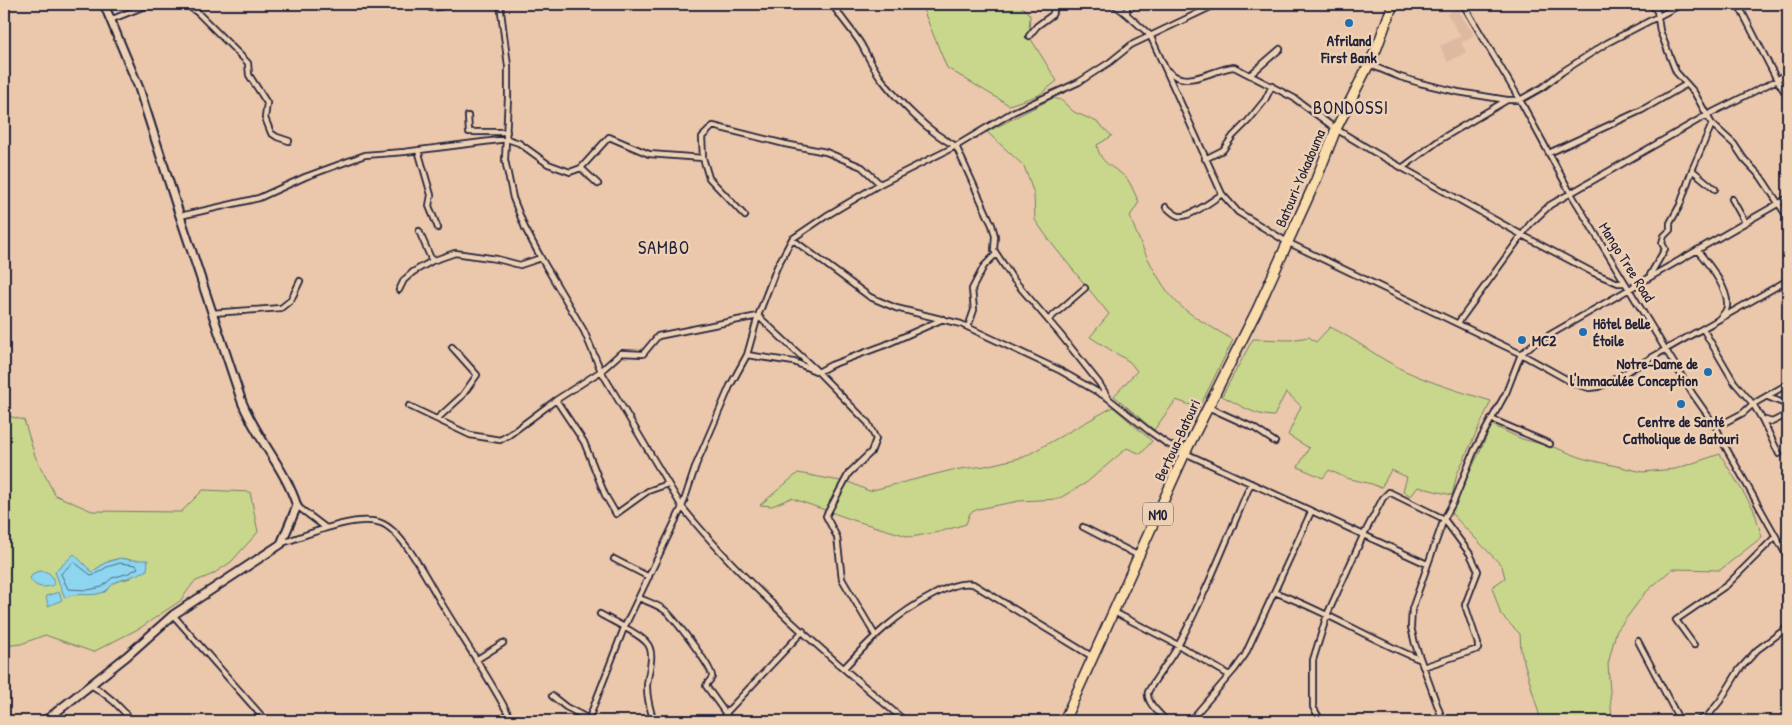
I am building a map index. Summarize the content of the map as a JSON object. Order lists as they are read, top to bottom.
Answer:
{
  "streets": {
    "highway": ["Batouri-Yokadouma", "Bertoua-Batouri", "N10"],
    "street": ["Mango Tree Road"]
  },
  "crossings": [
    ["Batouri-Yokadouma", "Bertoua-Batouri"]
  ],
  "districts": ["BONDOSSI", "SAMBO"],
  "places": [
    "Afriland First Bank",
    "Hôtel Belle Étoile",
    "MC2",
    "Notre-Dame de l'Immaculée Conception",
    "Centre de Santé Catholique de Batouri"
  ]
}
